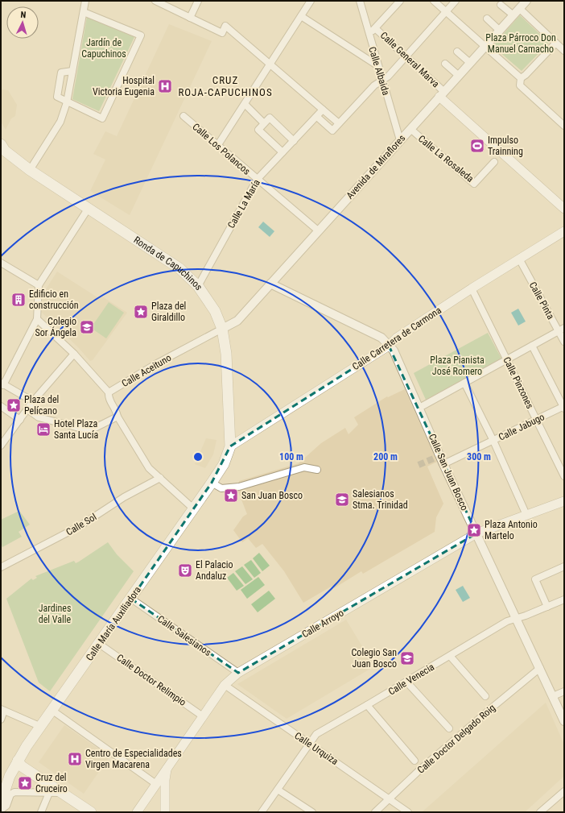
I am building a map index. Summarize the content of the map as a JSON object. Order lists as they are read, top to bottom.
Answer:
{
  "streets": {
    "main road": [
      "Ronda de Capuchinos",
      "Calle Carretera de Carmona",
      "Calle María Auxiliadora",
      "Calle Arroyo"
    ],
    "street": [
      "Calle General Marva",
      "Calle Albaida",
      "Calle Los Polancos",
      "Calle La Rosaleda",
      "Avenida de Miraflores",
      "Calle La María",
      "Calle Pinta",
      "Calle Aceituno",
      "Calle Pinzones",
      "Calle Jabugo",
      "Calle San Juan Bosco",
      "Calle Sol",
      "Calle Salesianos",
      "Calle Venecia",
      "Calle Doctor Relimpio",
      "Calle Doctor Delgado Roig",
      "Calle Urquiza"
    ]
  },
  "crossings": [
    ["Calle General Marva", "Avenida de Miraflores"],
    ["Calle Albaida", "Avenida de Miraflores"],
    ["Calle Los Polancos", "Avenida de Miraflores"],
    ["Calle Los Polancos", "Calle La María"],
    ["Calle La Rosaleda", "Avenida de Miraflores"],
    ["Avenida de Miraflores", "Ronda de Capuchinos"],
    ["Avenida de Miraflores", "Calle Aceituno"],
    ["Avenida de Miraflores", "Calle San Juan Bosco"],
    ["Calle La María", "Ronda de Capuchinos"],
    ["Ronda de Capuchinos", "Calle Carretera de Carmona"],
    ["Ronda de Capuchinos", "Calle Aceituno"],
    ["Ronda de Capuchinos", "Calle María Auxiliadora"],
    ["Calle Pinta", "Calle Carretera de Carmona"],
    ["Calle Carretera de Carmona", "Calle Pinzones"],
    ["Calle Carretera de Carmona", "Calle San Juan Bosco"],
    ["Calle Carretera de Carmona", "Calle María Auxiliadora"],
    ["Calle Pinzones", "Calle Jabugo"],
    ["Calle Jabugo", "Calle San Juan Bosco"],
    ["Calle San Juan Bosco", "Calle Arroyo"],
    ["Calle San Juan Bosco", "Calle Venecia"],
    ["Calle San Juan Bosco", "Calle Doctor Delgado Roig"],
    ["Calle María Auxiliadora", "Calle Salesianos"],
    ["Calle María Auxiliadora", "Calle Doctor Relimpio"],
    ["Calle Arroyo", "Calle Salesianos"],
    ["Calle Arroyo", "Calle Doctor Relimpio"],
    ["Calle Arroyo", "Calle Urquiza"],
    ["Calle Venecia", "Calle Urquiza"],
    ["Calle Doctor Delgado Roig", "Calle Urquiza"]
  ],
  "districts": ["CRUZ ROJA-CAPUCHINOS"],
  "parks": [
    "Plaza Párroco Don Manuel Camacho",
    "Jardín de Capuchinos",
    "Plaza Pianista José Romero",
    "Jardines del Valle"
  ],
  "places": {
    "hospital": ["Hospital Victoria Eugenia", "Centro de Especialidades Virgen Macarena"],
    "sports": ["Impulso Trainning"],
    "building": ["Edificio en construcción"],
    "place": [
      "Plaza del Giraldillo",
      "Plaza del Pelícano",
      "San Juan Bosco",
      "Plaza Antonio Martelo",
      "Cruz del Cruceiro"
    ],
    "school or university": ["Colegio Sor Ángela", "Salesianos Stma. Trinidad", "Colegio San Juan Bosco"],
    "hotel": ["Hotel Plaza Santa Lucía"],
    "theatre": ["El Palacio Andaluz"]
  },
  "north": "top",
  "rings": ["100 m", "200 m", "300 m"]
}
